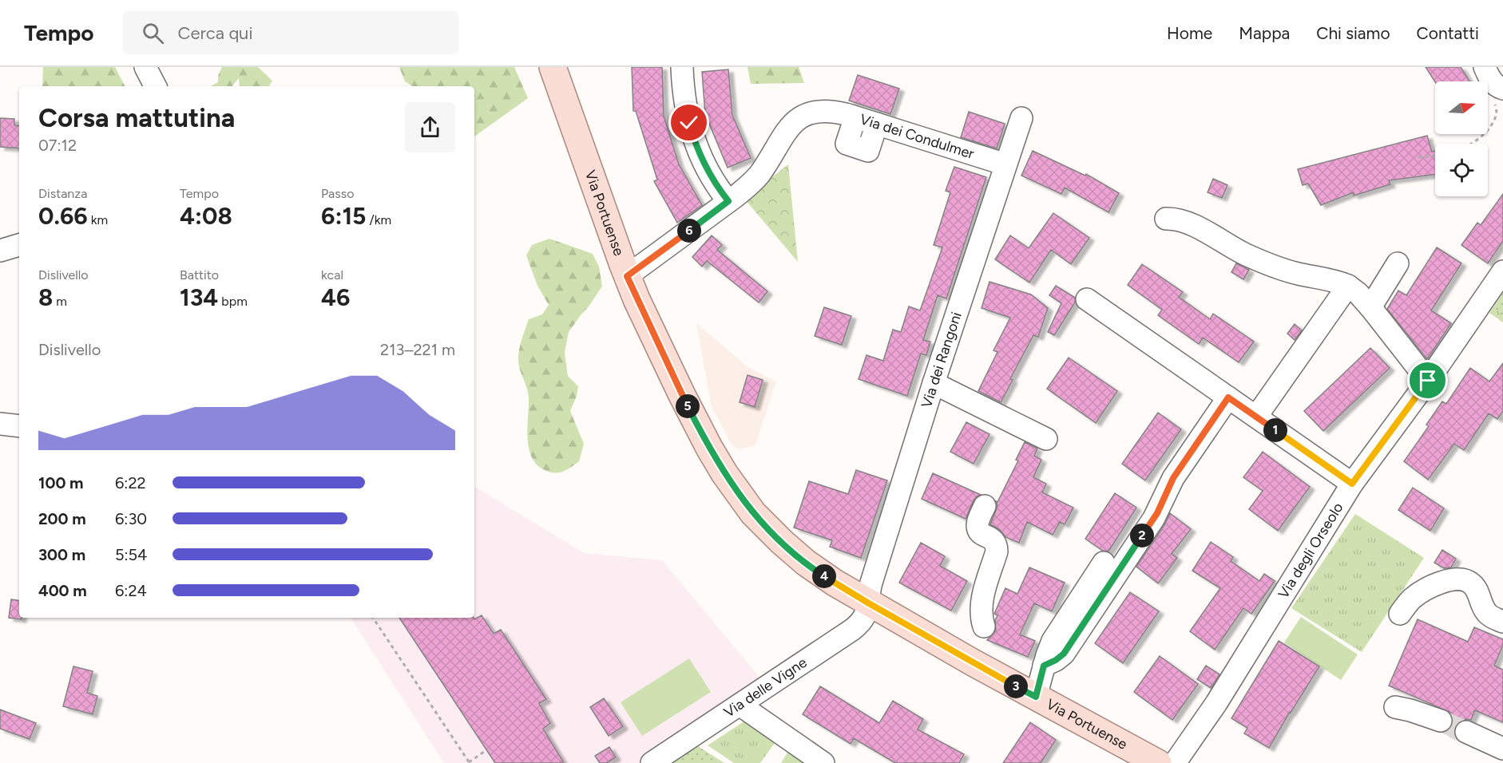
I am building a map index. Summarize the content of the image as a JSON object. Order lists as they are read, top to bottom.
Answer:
{
  "streets": {
    "main road": ["Via Portuense"],
    "street": [
      "Via dei Condulmer",
      "Via dei Rangoni",
      "Via degli Orseolo",
      "Via delle Vigne"
    ]
  },
  "crossings": [
    ["Via dei Condulmer", "Via dei Rangoni"],
    ["Via Portuense", "Via dei Rangoni"],
    ["Via Portuense", "Via delle Vigne"],
    ["Via dei Rangoni", "Via delle Vigne"]
  ],
  "north": "right",
  "page": {
    "header": "Tempo",
    "search": "Cerca qui",
    "nav": [
      "Home",
      "Mappa",
      "Chi siamo",
      "Contatti"
    ],
    "heading": ["Corsa mattutina", "07:12"],
    "stats": [
      ["Distanza", "0.66 km"],
      ["Tempo", "4:08"],
      ["Passo", "6:15 /km"],
      ["Dislivello", "8 m"],
      ["Battito", "134 bpm"],
      ["kcal", "46"]
    ],
    "pins": [
      "6",
      "5",
      "1",
      "2",
      "4",
      "3"
    ],
    "chart": ["Dislivello", "213–221 m"],
    "list": [
      {
        "name": "100 m",
        "note": "6:22"
      },
      {
        "name": "200 m",
        "note": "6:30"
      },
      {
        "name": "300 m",
        "note": "5:54"
      },
      {
        "name": "400 m",
        "note": "6:24"
      }
    ]
  }
}
